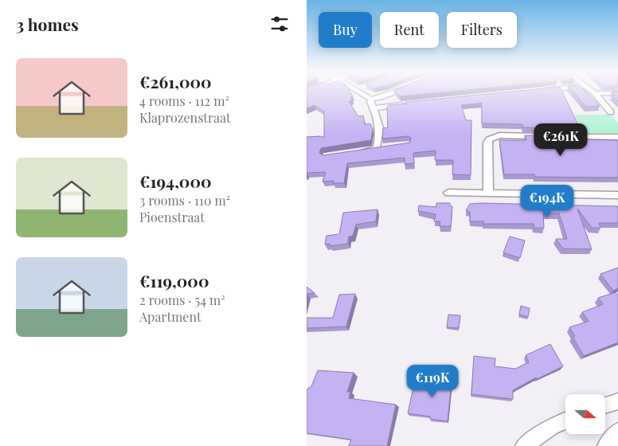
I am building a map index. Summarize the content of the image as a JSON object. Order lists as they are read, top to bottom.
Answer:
{
  "north": "right",
  "page": {
    "heading": "3 homes",
    "chip": ["Buy", "Rent", "Filters"],
    "list": [
      {
        "name": "€261,000",
        "note": "4 rooms · 112 m² · Klaprozenstraat"
      },
      {
        "name": "€194,000",
        "note": "3 rooms · 110 m² · Pioenstraat"
      },
      {
        "name": "€119,000",
        "note": "2 rooms · 54 m² · Apartment"
      }
    ],
    "price": ["€261K", "€194K", "€119K"]
  }
}
